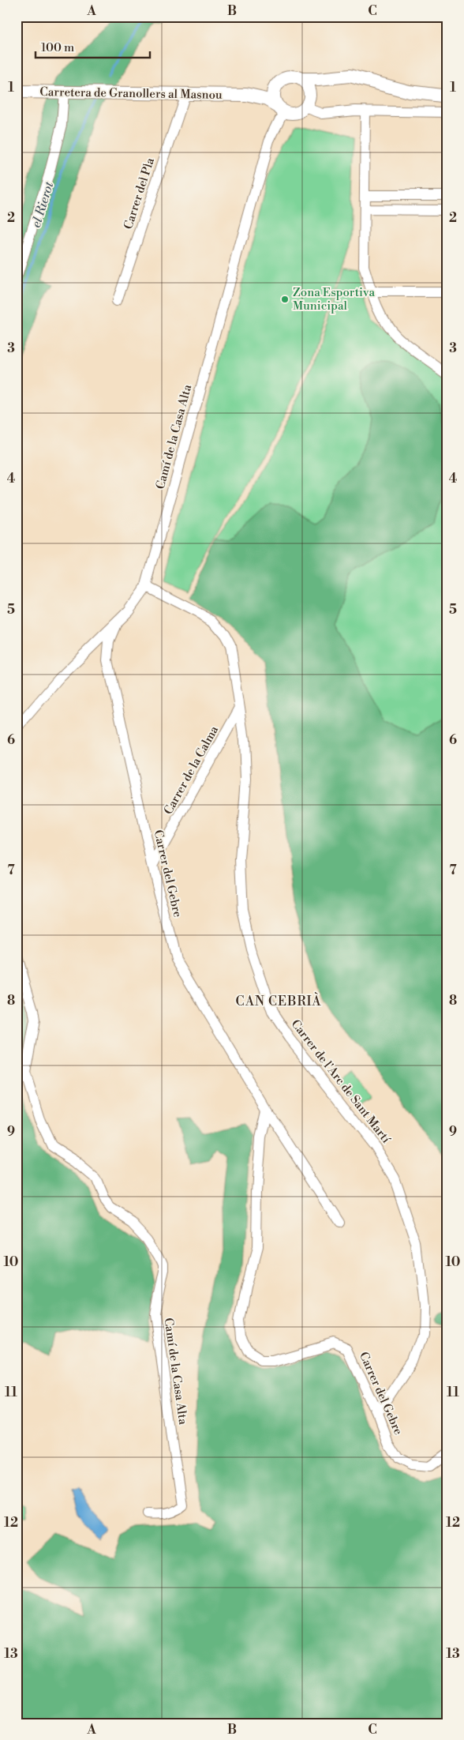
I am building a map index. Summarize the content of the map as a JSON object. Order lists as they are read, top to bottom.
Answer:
{
  "streets": {
    "main road": ["Carretera de Granollers al Masnou"],
    "street": [
      "Carrer del Pla",
      "Camí de la Casa Alta",
      "Carrer de la Calma",
      "Carrer del Gebre",
      "Carrer de l'Arc de Sant Martí"
    ]
  },
  "crossings": [
    ["Carretera de Granollers al Masnou", "Carrer del Pla"],
    ["Carretera de Granollers al Masnou", "Camí de la Casa Alta"],
    ["Camí de la Casa Alta", "Carrer del Gebre"],
    ["Camí de la Casa Alta", "Carrer de l'Arc de Sant Martí"],
    ["Carrer de la Calma", "Carrer del Gebre"],
    ["Carrer de la Calma", "Carrer de l'Arc de Sant Martí"],
    ["Carrer del Gebre", "Carrer de l'Arc de Sant Martí"]
  ],
  "districts": ["CAN CEBRIÀ"],
  "water": ["el Rierot"],
  "places": ["Zona Esportiva Municipal"],
  "scale_bar": "100 m",
  "grid": {
    "columns": ["A", "B", "C"],
    "rows": [
      "1",
      "2",
      "3",
      "4",
      "5",
      "6",
      "7",
      "8",
      "9",
      "10",
      "11",
      "12",
      "13"
    ]
  }
}
